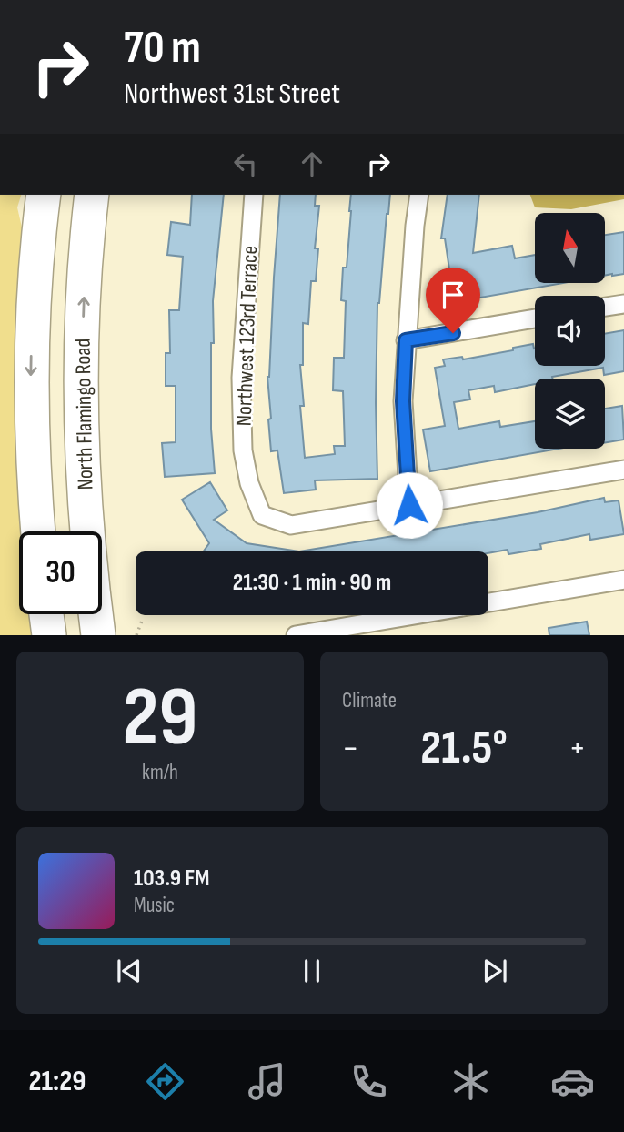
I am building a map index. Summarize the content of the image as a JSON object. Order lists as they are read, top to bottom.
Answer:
{
  "streets": {
    "highway": ["North Flamingo Road"],
    "street": ["Northwest 123rd Terrace"]
  },
  "north": "top",
  "page": {
    "turn": ["70 m", "Northwest 31st Street"],
    "limit": "30",
    "trip": "21:30 · 1 min · 90 m",
    "tile": [
      ["29", "km/h"],
      "Climate"
    ],
    "heat": ["−", "21.5°", "+"],
    "song": ["103.9 FM", "Music"],
    "tabs": "21:29"
  }
}
